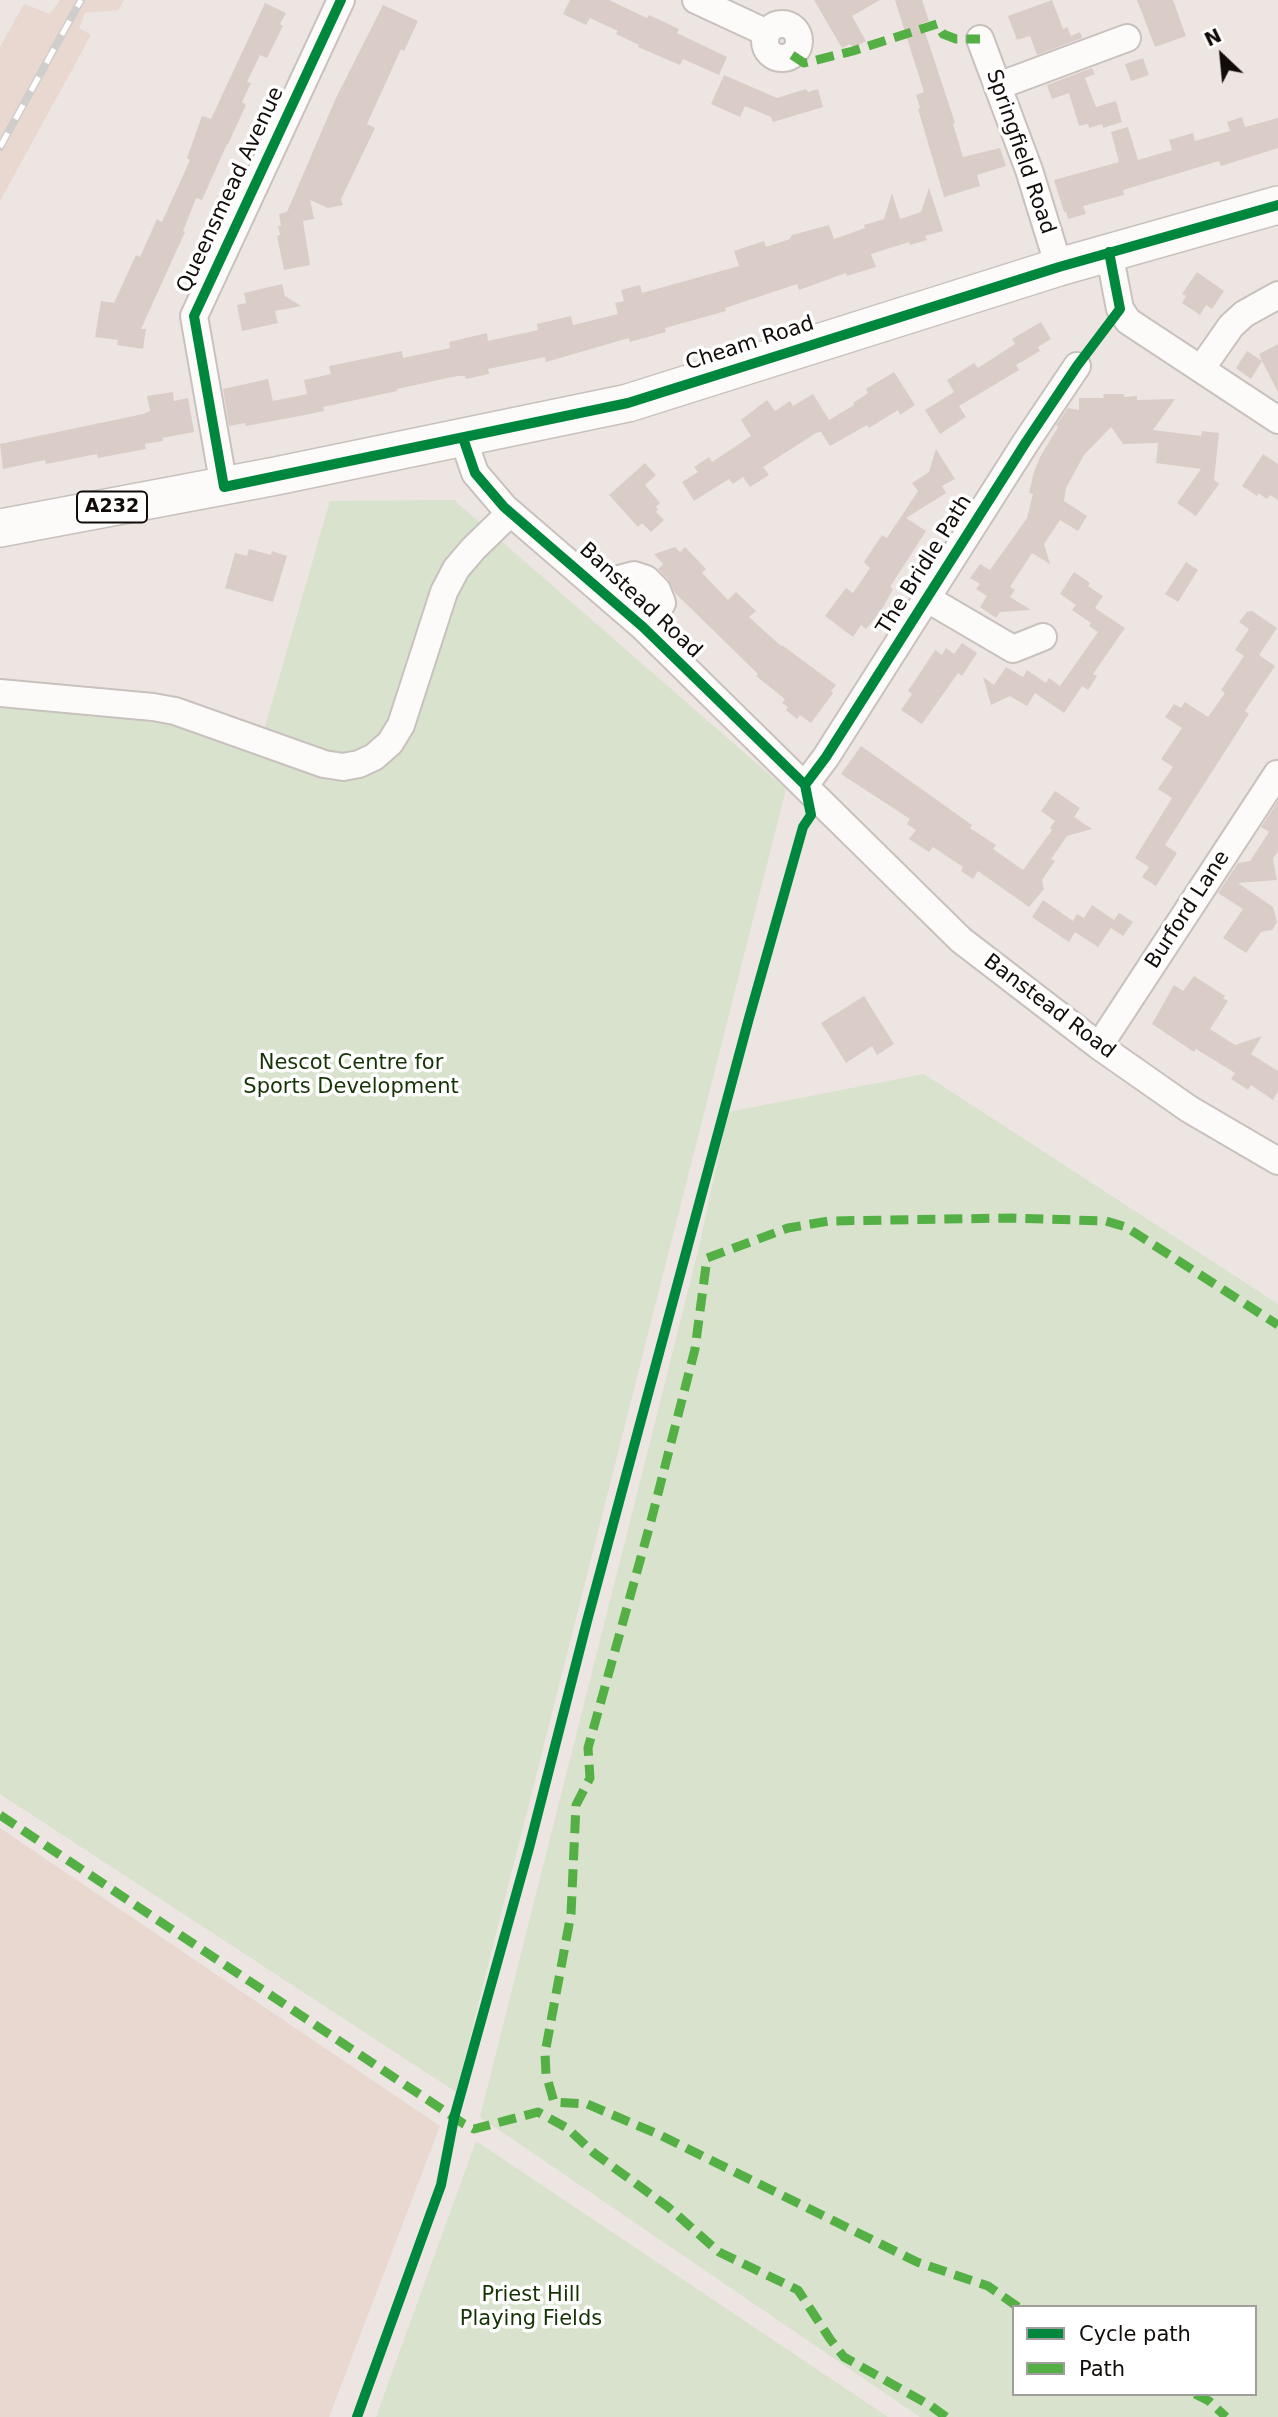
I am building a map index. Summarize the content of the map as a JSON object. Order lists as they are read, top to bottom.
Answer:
{
  "streets": {
    "highway": ["Cheam Road", "A232"],
    "street": [
      "Springfield Road",
      "Queensmead Avenue",
      "The Bridle Path",
      "Banstead Road",
      "Burford Lane"
    ]
  },
  "crossings": [
    ["Springfield Road", "Cheam Road"],
    ["Queensmead Avenue", "Cheam Road"],
    ["Cheam Road", "Banstead Road"],
    ["The Bridle Path", "Banstead Road"],
    ["Banstead Road", "Burford Lane"]
  ],
  "parks": ["Nescot Centre for Sports Development", "Priest Hill Playing Fields"],
  "legend": ["Cycle path", "Path"],
  "north": "top left"
}
